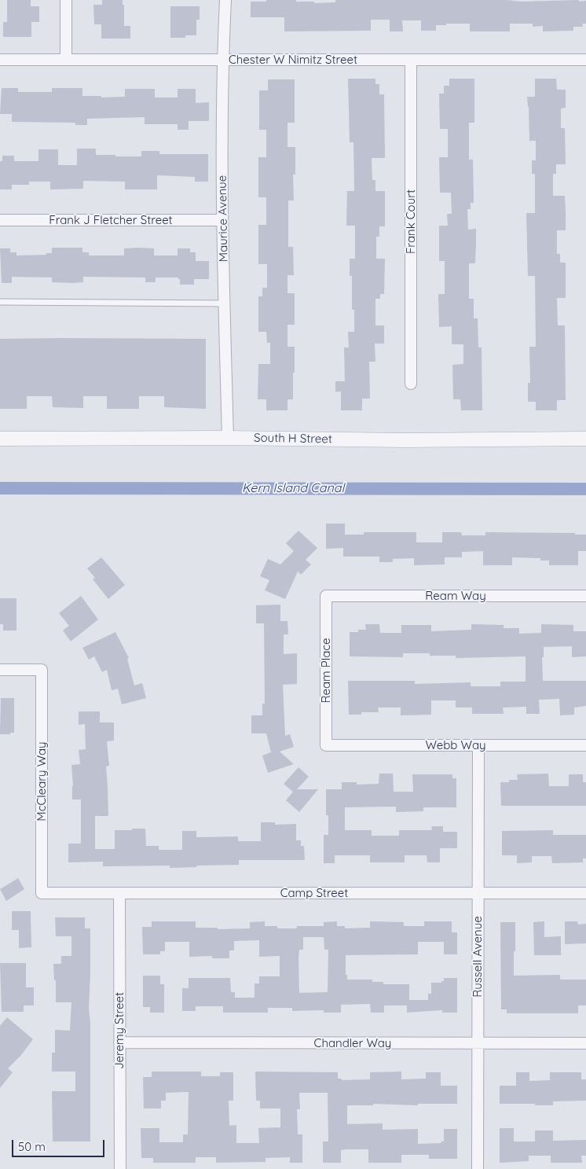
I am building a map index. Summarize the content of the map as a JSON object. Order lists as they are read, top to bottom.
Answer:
{
  "streets": {
    "street": [
      "Chester W Nimitz Street",
      "Maurice Avenue",
      "Frank J Fletcher Street",
      "Frank Court",
      "South H Street",
      "Ream Way",
      "Ream Place",
      "Webb Way",
      "McCleary Way",
      "Camp Street",
      "Russell Avenue",
      "Jeremy Street",
      "Chandler Way"
    ]
  },
  "crossings": [
    ["Chester W Nimitz Street", "Maurice Avenue"],
    ["Chester W Nimitz Street", "Frank Court"],
    ["Maurice Avenue", "Frank J Fletcher Street"],
    ["Maurice Avenue", "South H Street"],
    ["Ream Way", "Ream Place"],
    ["Ream Place", "Webb Way"],
    ["Webb Way", "Russell Avenue"],
    ["McCleary Way", "Camp Street"],
    ["Camp Street", "Russell Avenue"],
    ["Camp Street", "Jeremy Street"],
    ["Russell Avenue", "Chandler Way"],
    ["Jeremy Street", "Chandler Way"]
  ],
  "water": ["Kern Island Canal"],
  "scale_bar": "50 m"
}
